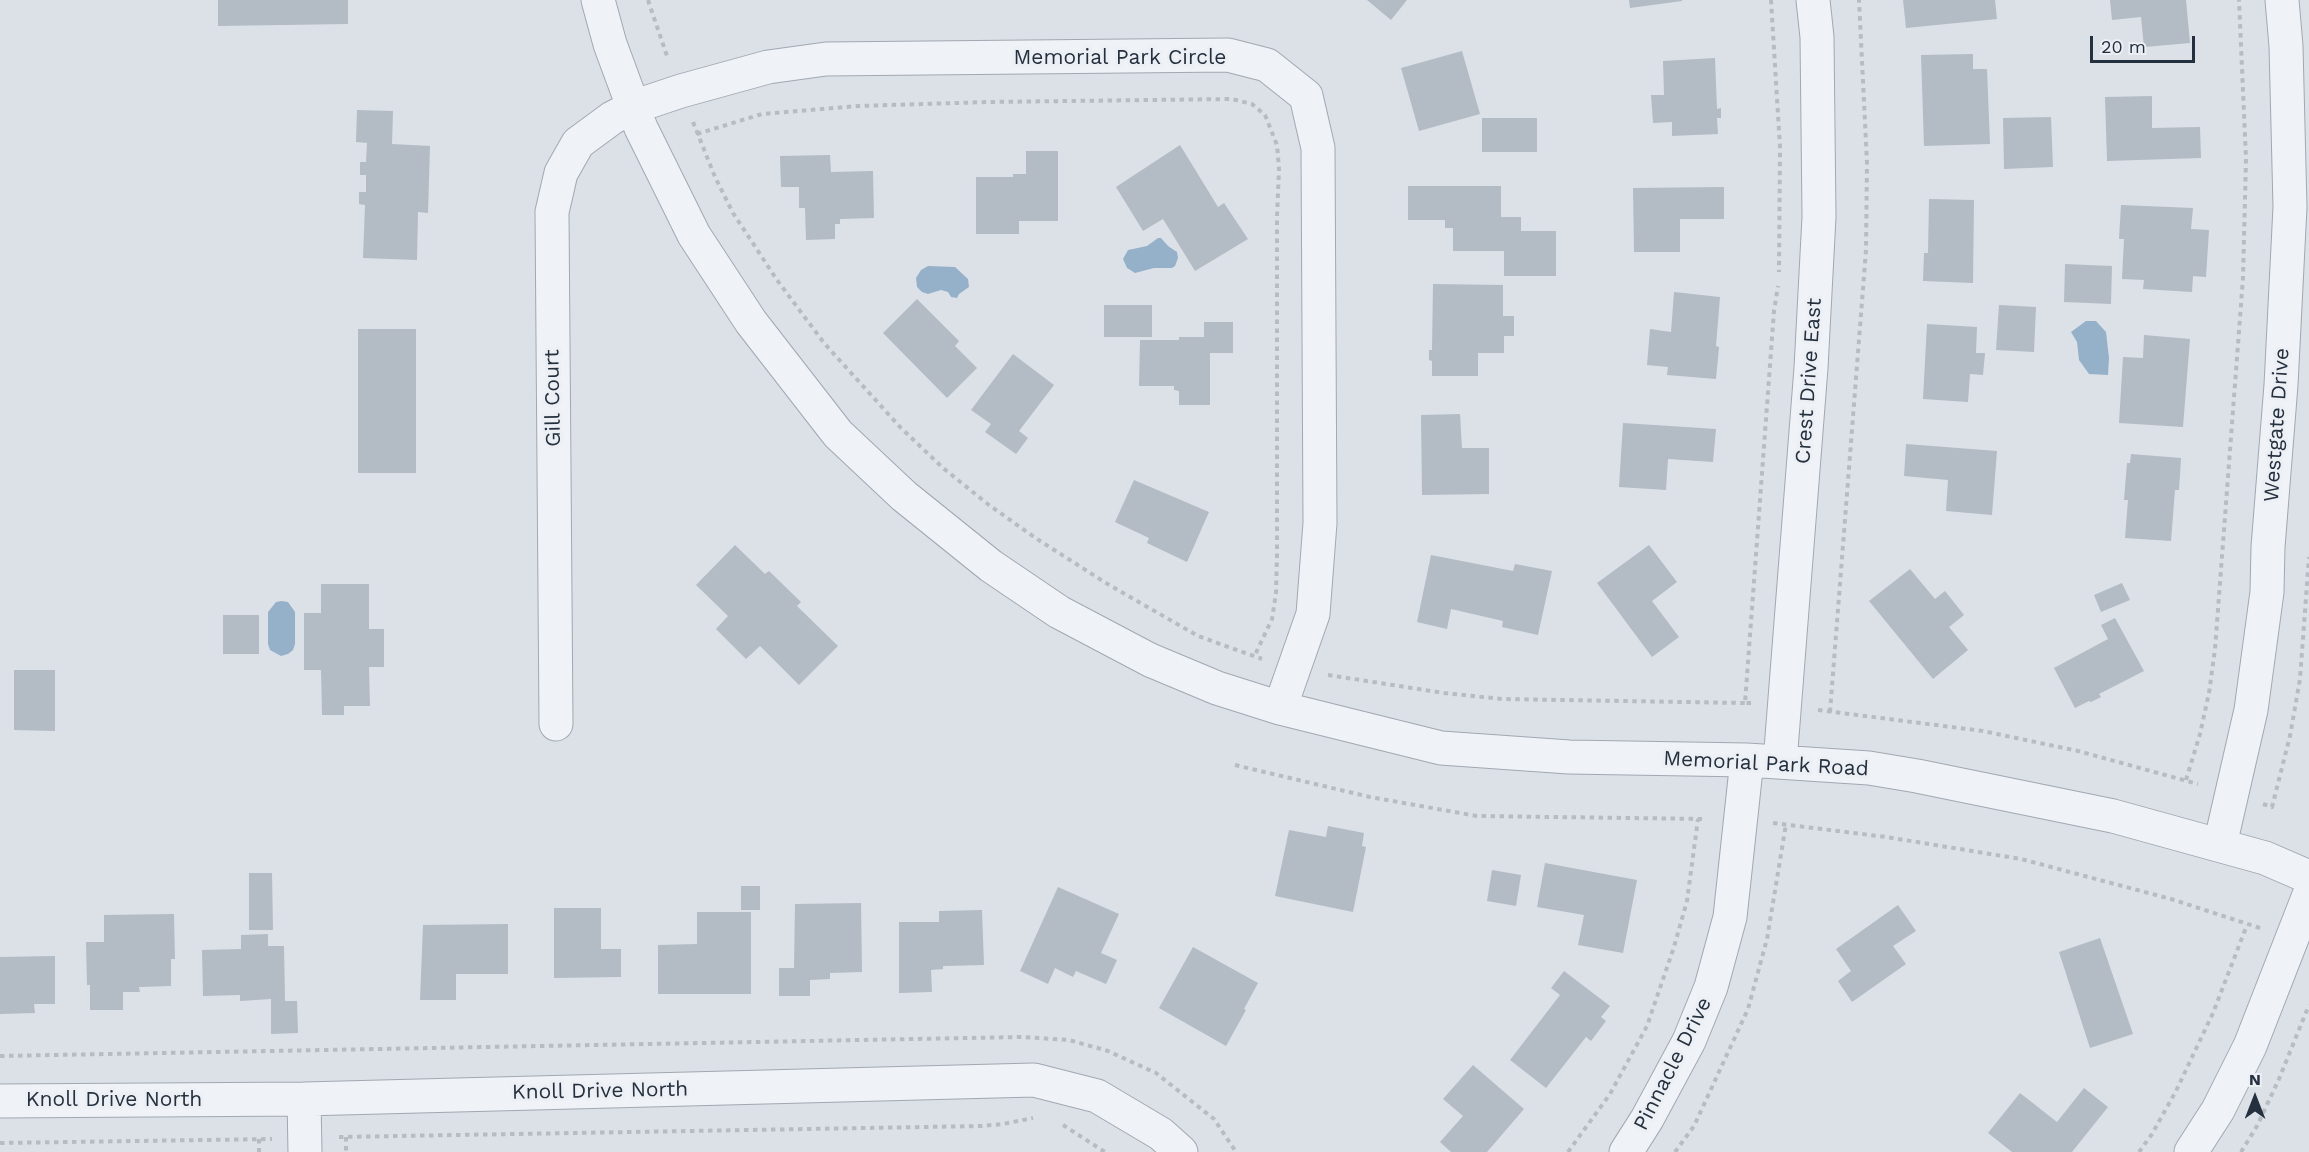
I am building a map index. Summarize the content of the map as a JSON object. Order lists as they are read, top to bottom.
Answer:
{
  "streets": {
    "street": [
      "Memorial Park Circle",
      "Crest Drive East",
      "Gill Court",
      "Westgate Drive",
      "Memorial Park Road",
      "Pinnacle Drive",
      "Knoll Drive North"
    ]
  },
  "crossings": [
    ["Memorial Park Circle", "Gill Court"],
    ["Memorial Park Circle", "Memorial Park Road"],
    ["Crest Drive East", "Memorial Park Road"],
    ["Gill Court", "Memorial Park Road"],
    ["Westgate Drive", "Memorial Park Road"],
    ["Memorial Park Road", "Pinnacle Drive"]
  ],
  "scale_bar": "20 m",
  "north": "top"
}
